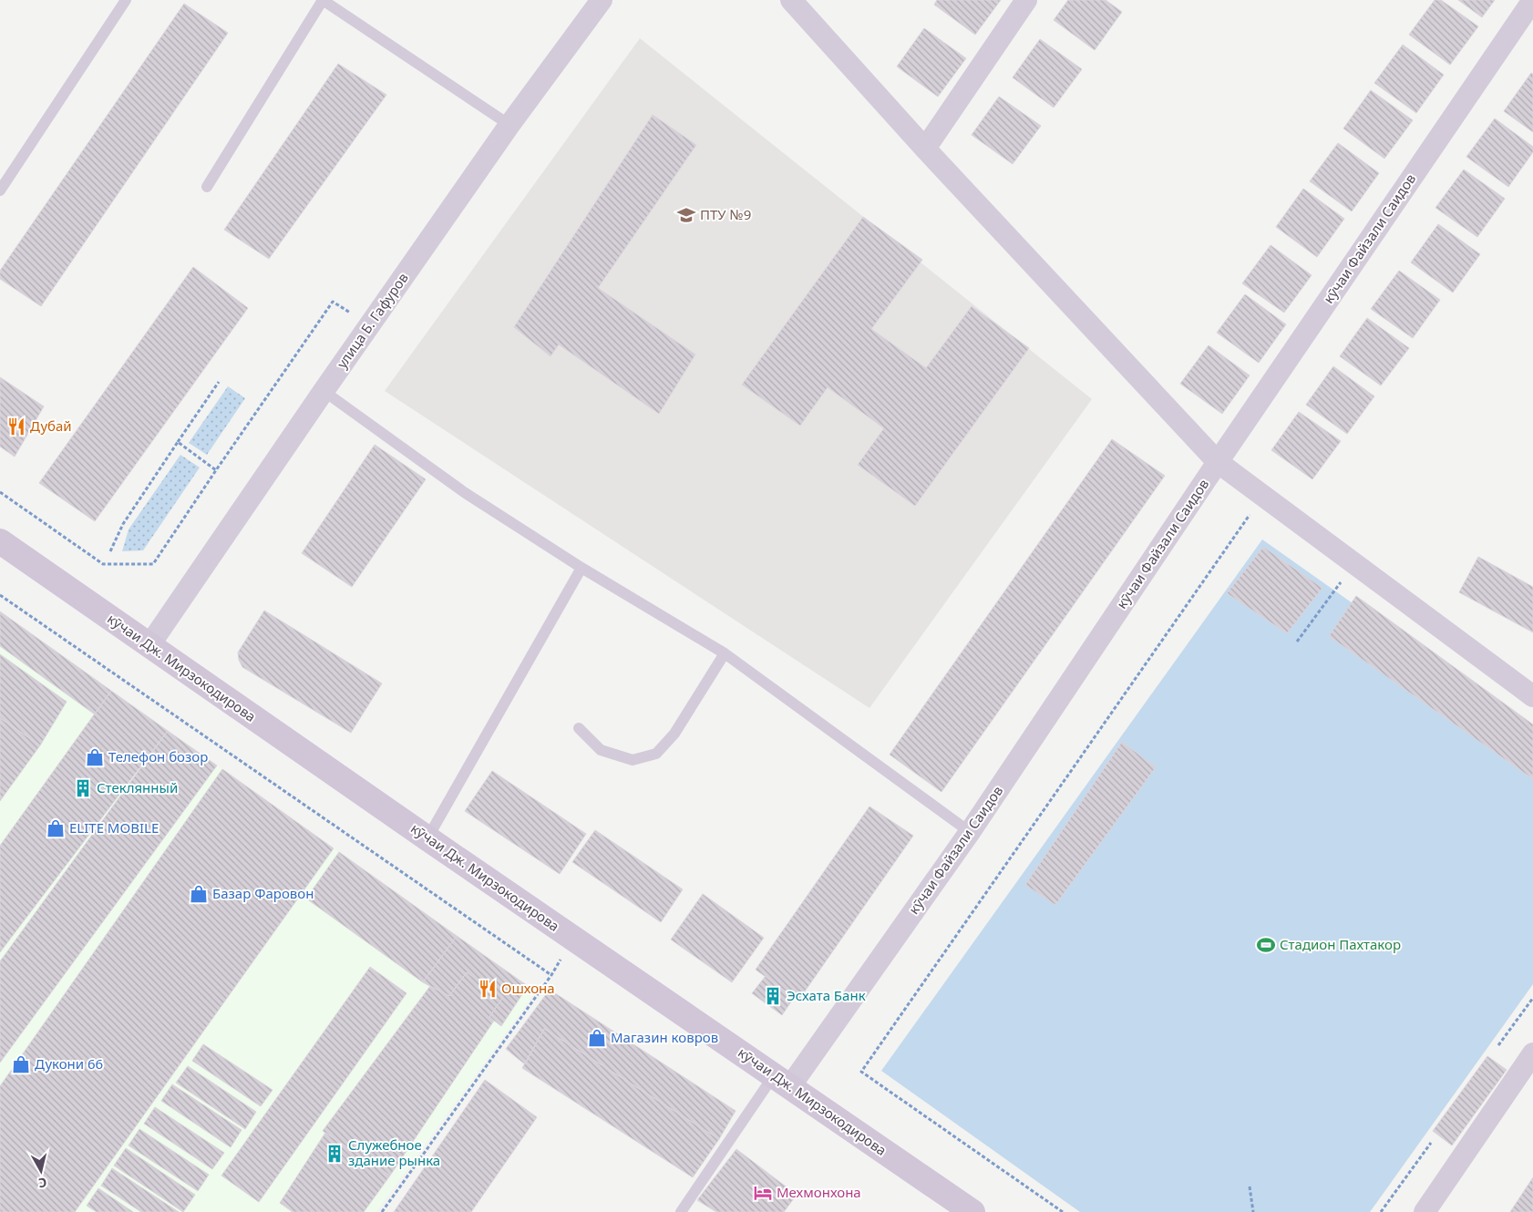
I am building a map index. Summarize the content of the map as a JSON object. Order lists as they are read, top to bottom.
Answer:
{
  "streets": {
    "street": ["кӯчаи Файзали Саидов", "улица Б. Гафуров", "кӯчаи Дж. Мирзокодирова"]
  },
  "crossings": [
    ["кӯчаи Файзали Саидов", "кӯчаи Дж. Мирзокодирова"],
    ["улица Б. Гафуров", "кӯчаи Дж. Мирзокодирова"]
  ],
  "places": {
    "school or university": ["ПТУ №9"],
    "restaurant": ["Дубай", "Ошхона"],
    "shop": [
      "Телефон бозор",
      "ELITE MOBILE",
      "Базар Фаровон",
      "Магазин ковров",
      "Дукони 66"
    ],
    "building": ["Стеклянный", "Эсхата Банк", "Служебное здание рынка"],
    "sports": ["Стадион Пахтакор"],
    "hotel": ["Мехмонхона"]
  },
  "north": "bottom"
}
